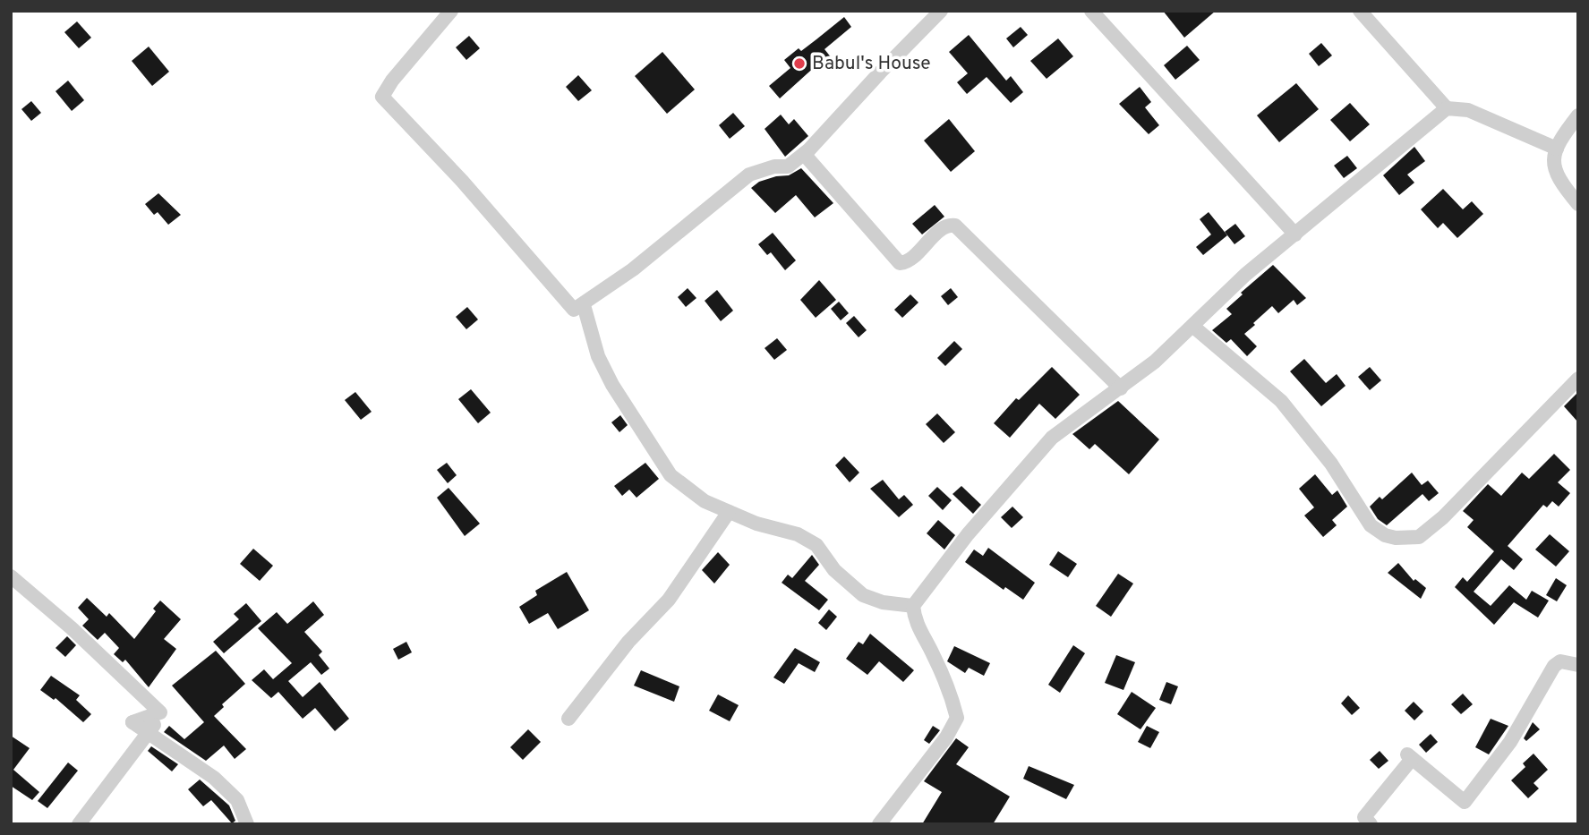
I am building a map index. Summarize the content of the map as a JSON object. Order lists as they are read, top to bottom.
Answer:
{
  "places": ["Babul's House"]
}
